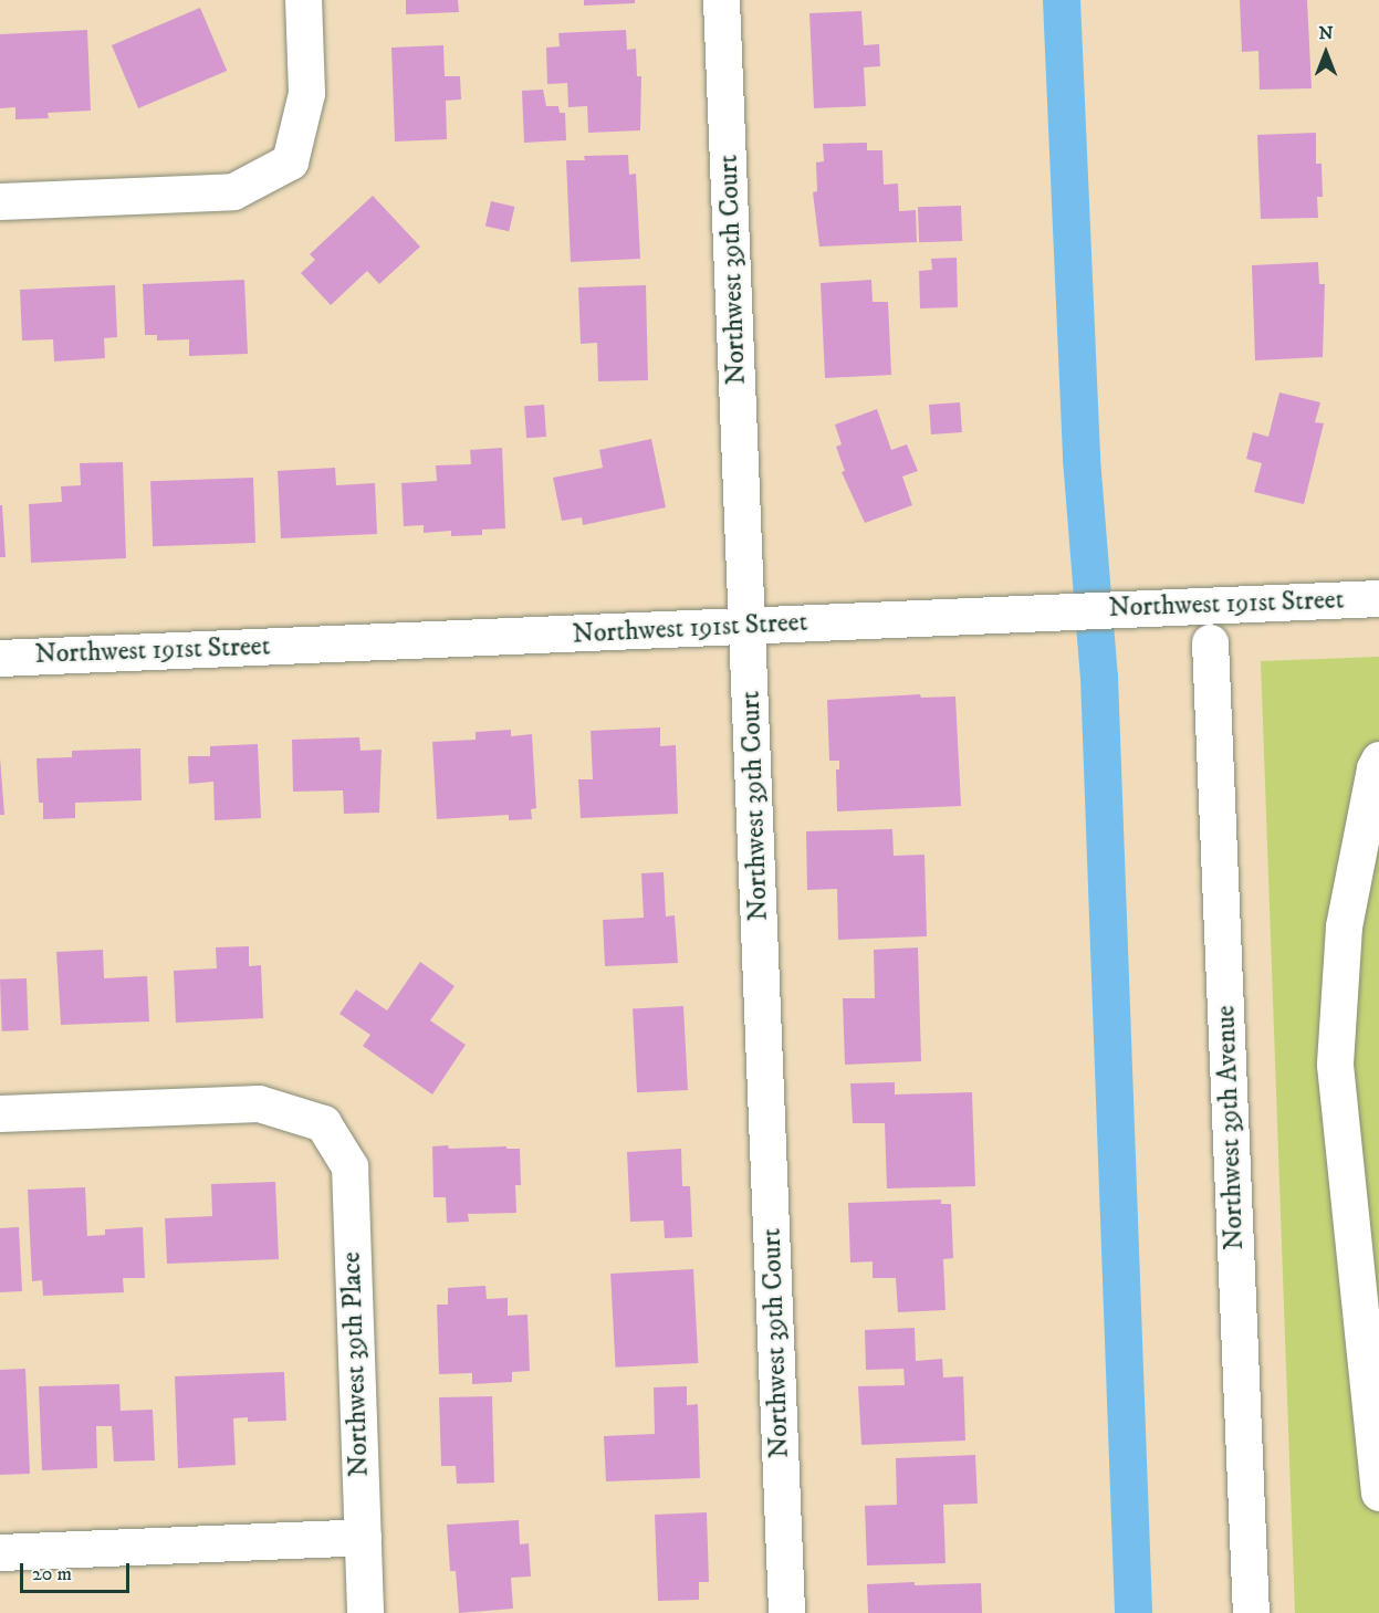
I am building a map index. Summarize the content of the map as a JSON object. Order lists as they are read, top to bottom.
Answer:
{
  "streets": {
    "street": [
      "Northwest 39th Court",
      "Northwest 191st Street",
      "Northwest 39th Avenue",
      "Northwest 39th Place"
    ]
  },
  "crossings": [
    ["Northwest 39th Court", "Northwest 191st Street"]
  ],
  "scale_bar": "20 m",
  "north": "top"
}
